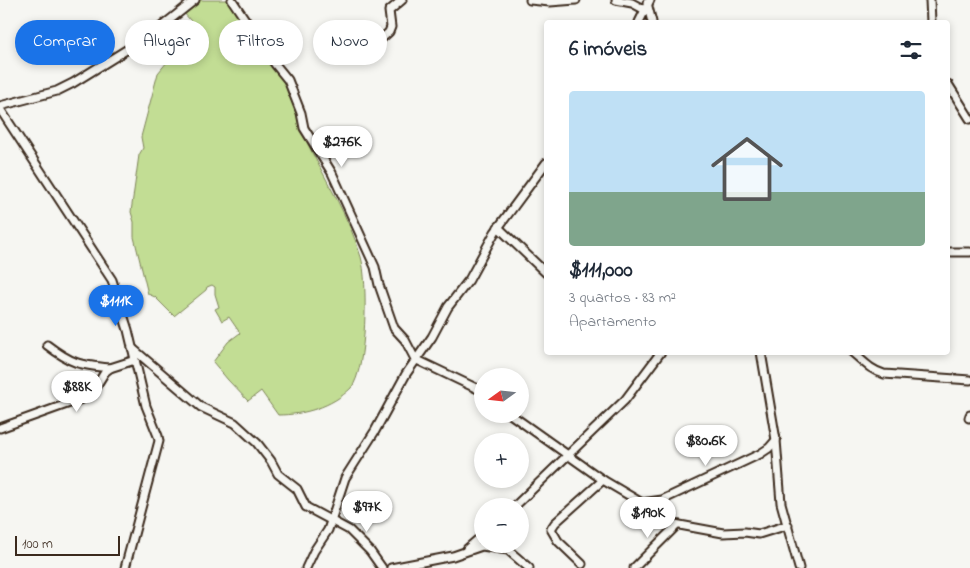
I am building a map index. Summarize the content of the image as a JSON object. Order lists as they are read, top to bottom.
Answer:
{
  "scale_bar": "100 m",
  "north": "left",
  "page": {
    "chip": [
      "Comprar",
      "Alugar",
      "Filtros",
      "Novo"
    ],
    "heading": "6 imóveis",
    "list": [
      {
        "name": "$111,000",
        "note": "3 quartos · 83 m² · Apartamento"
      }
    ],
    "price": [
      "$276K",
      "$111K",
      "$88K",
      "$80.6K",
      "$97K",
      "$190K"
    ],
    "map_buttons": ["+", "−"],
    "scale": "100 m"
  }
}
